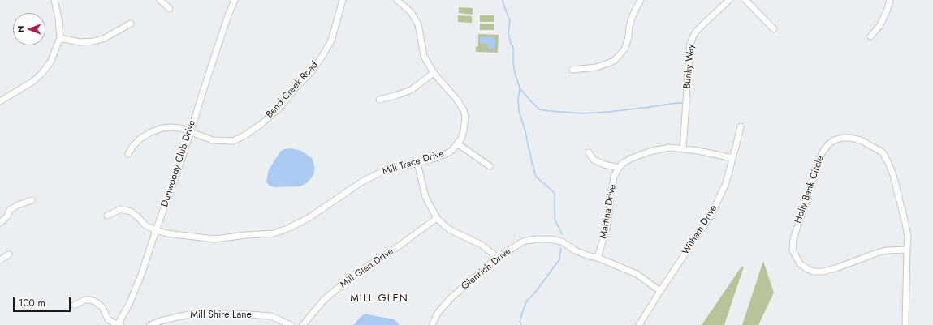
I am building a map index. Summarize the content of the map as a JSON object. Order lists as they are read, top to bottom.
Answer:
{
  "streets": {
    "street": [
      "Bunky Way",
      "Bend Creek Road",
      "Mill Trace Drive",
      "Dunwoody Club Drive",
      "Holly Bank Circle",
      "Martina Drive",
      "Witham Drive",
      "Mill Glen Drive",
      "Glenrich Drive",
      "Mill Shire Lane"
    ]
  },
  "crossings": [
    ["Bunky Way", "Martina Drive"],
    ["Bend Creek Road", "Dunwoody Club Drive"],
    ["Mill Trace Drive", "Dunwoody Club Drive"],
    ["Martina Drive", "Witham Drive"],
    ["Martina Drive", "Glenrich Drive"],
    ["Witham Drive", "Glenrich Drive"]
  ],
  "districts": ["MILL GLEN"],
  "scale_bar": "100 m",
  "north": "left"
}
